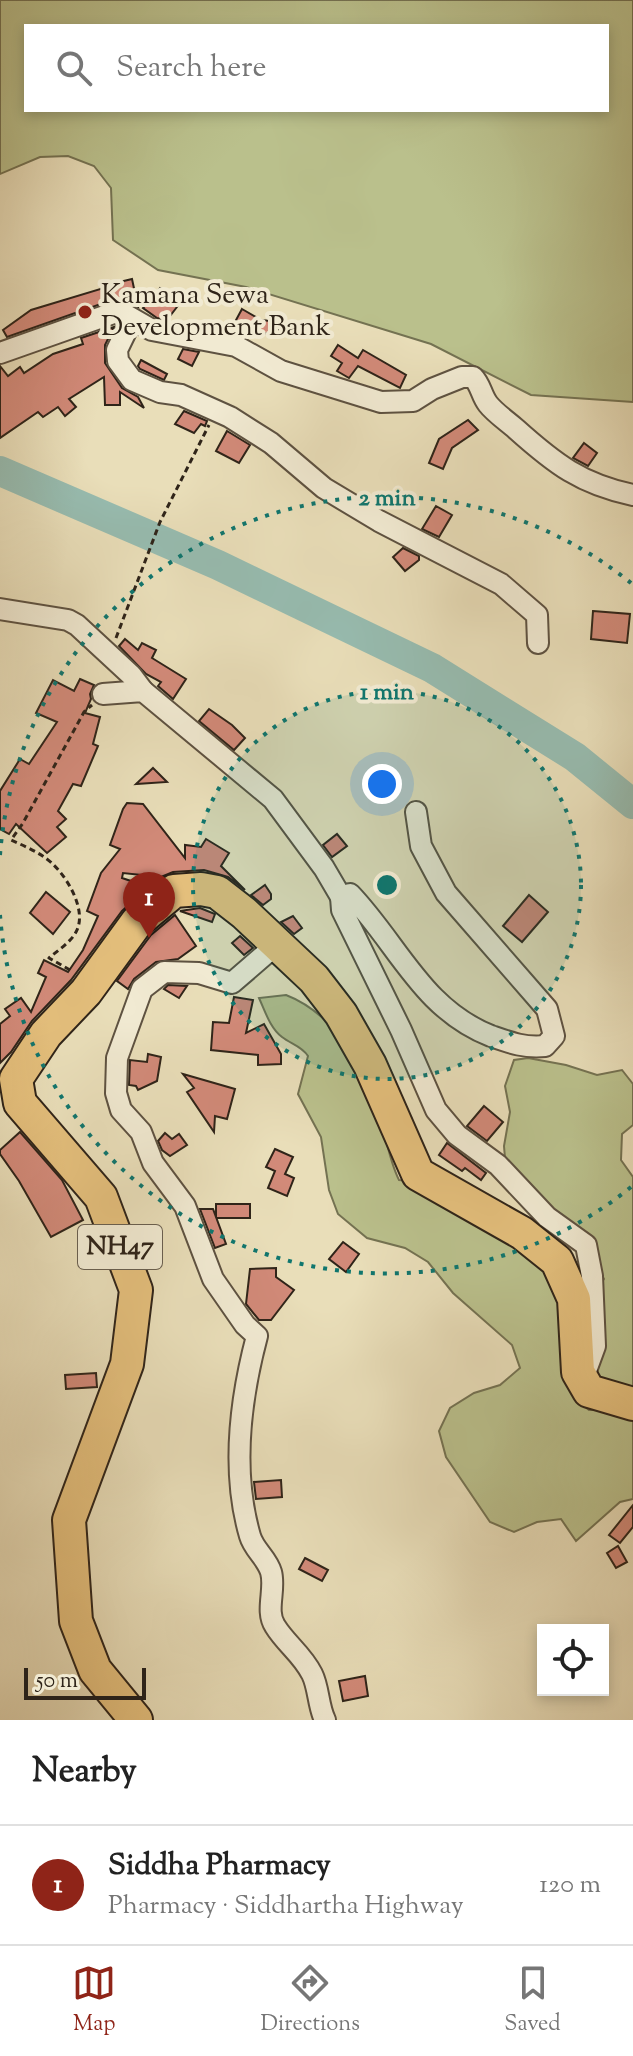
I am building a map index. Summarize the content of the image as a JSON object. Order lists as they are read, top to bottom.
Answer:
{
  "streets": {
    "highway": ["NH47"]
  },
  "places": ["Kamana Sewa Development Bank"],
  "scale_bar": "50 m",
  "page": {
    "search": "Search here",
    "pins": "1",
    "scale": "50 m",
    "heading": "Nearby",
    "list": [
      {
        "mark": "1",
        "name": "Siddha Pharmacy",
        "note": "Pharmacy · Siddhartha Highway",
        "value": "120 m"
      }
    ],
    "nav": ["Map", "Directions", "Saved"]
  },
  "rings": ["2 min", "1 min"]
}
